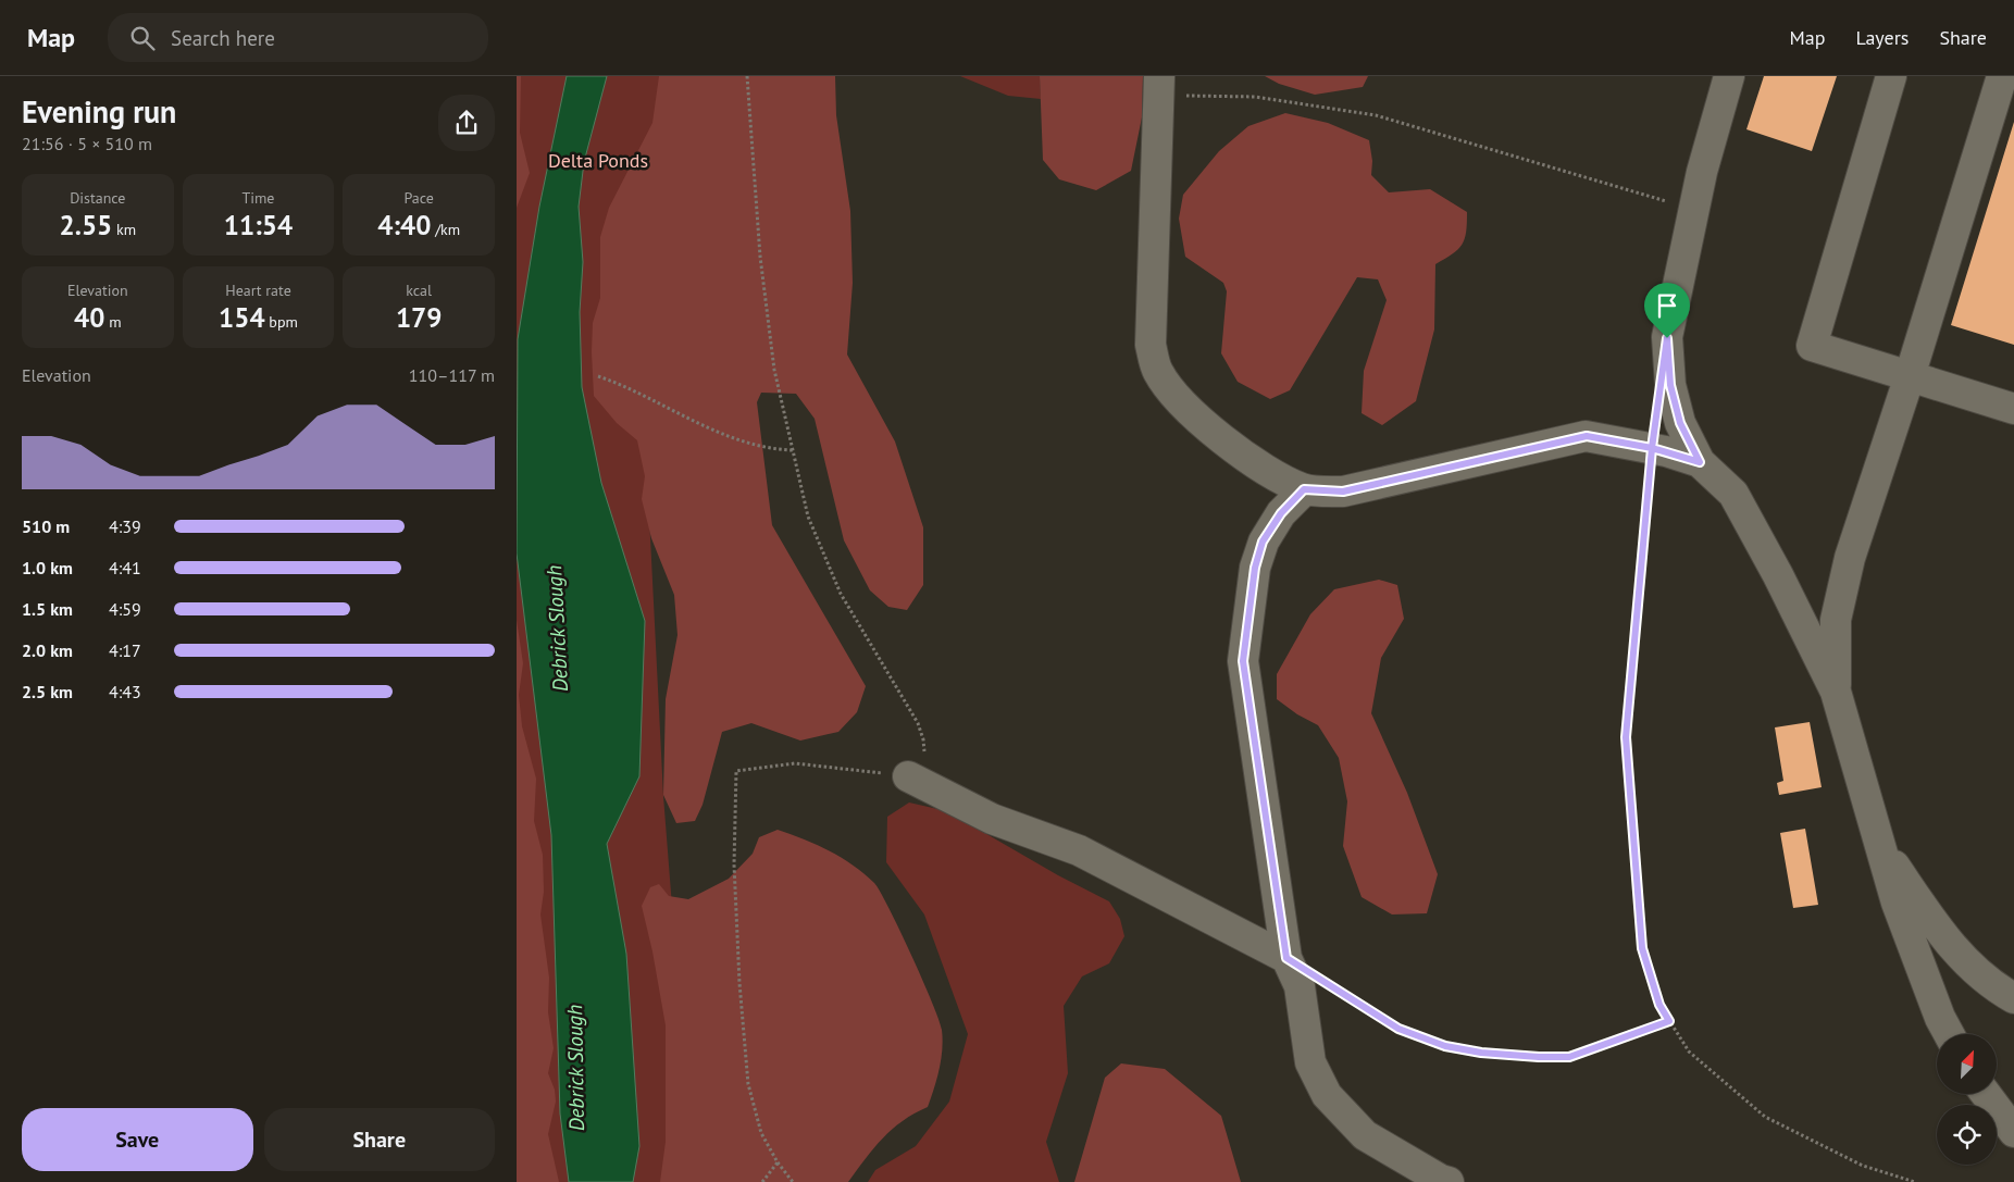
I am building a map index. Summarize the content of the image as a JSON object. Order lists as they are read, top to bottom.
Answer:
{
  "water": ["Debrick Slough"],
  "parks": ["Delta Ponds"],
  "north": "top right",
  "page": {
    "header": "Map",
    "search": "Search here",
    "nav": ["Map", "Layers", "Share"],
    "heading": ["Evening run", "21:56 · 5 × 510 m"],
    "stats": [
      ["Distance", "2.55 km"],
      ["Time", "11:54"],
      ["Pace", "4:40 /km"],
      ["Elevation", "40 m"],
      ["Heart rate", "154 bpm"],
      ["kcal", "179"]
    ],
    "chart": ["Elevation", "110–117 m"],
    "list": [
      {
        "name": "510 m",
        "note": "4:39"
      },
      {
        "name": "1.0 km",
        "note": "4:41"
      },
      {
        "name": "1.5 km",
        "note": "4:59"
      },
      {
        "name": "2.0 km",
        "note": "4:17"
      },
      {
        "name": "2.5 km",
        "note": "4:43"
      }
    ],
    "buttons": ["Save", "Share"]
  }
}
